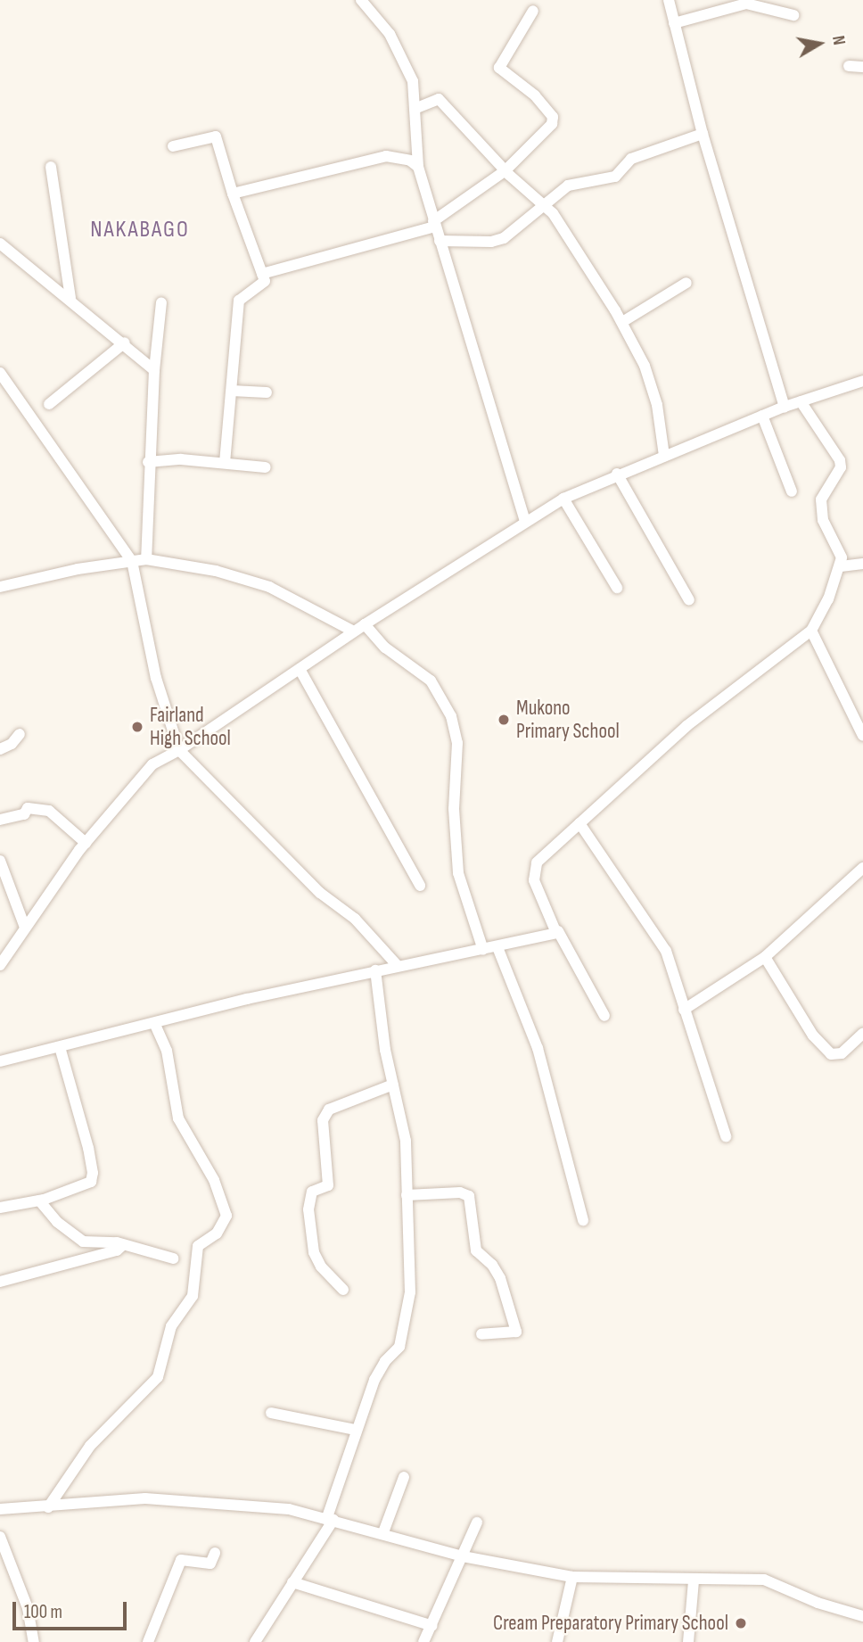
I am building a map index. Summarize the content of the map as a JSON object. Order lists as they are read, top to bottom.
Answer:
{
  "districts": ["NAKABAGO"],
  "places": ["Mukono Primary School", "Fairland High School", "Cream Preparatory Primary School"],
  "scale_bar": "100 m",
  "north": "right"
}
